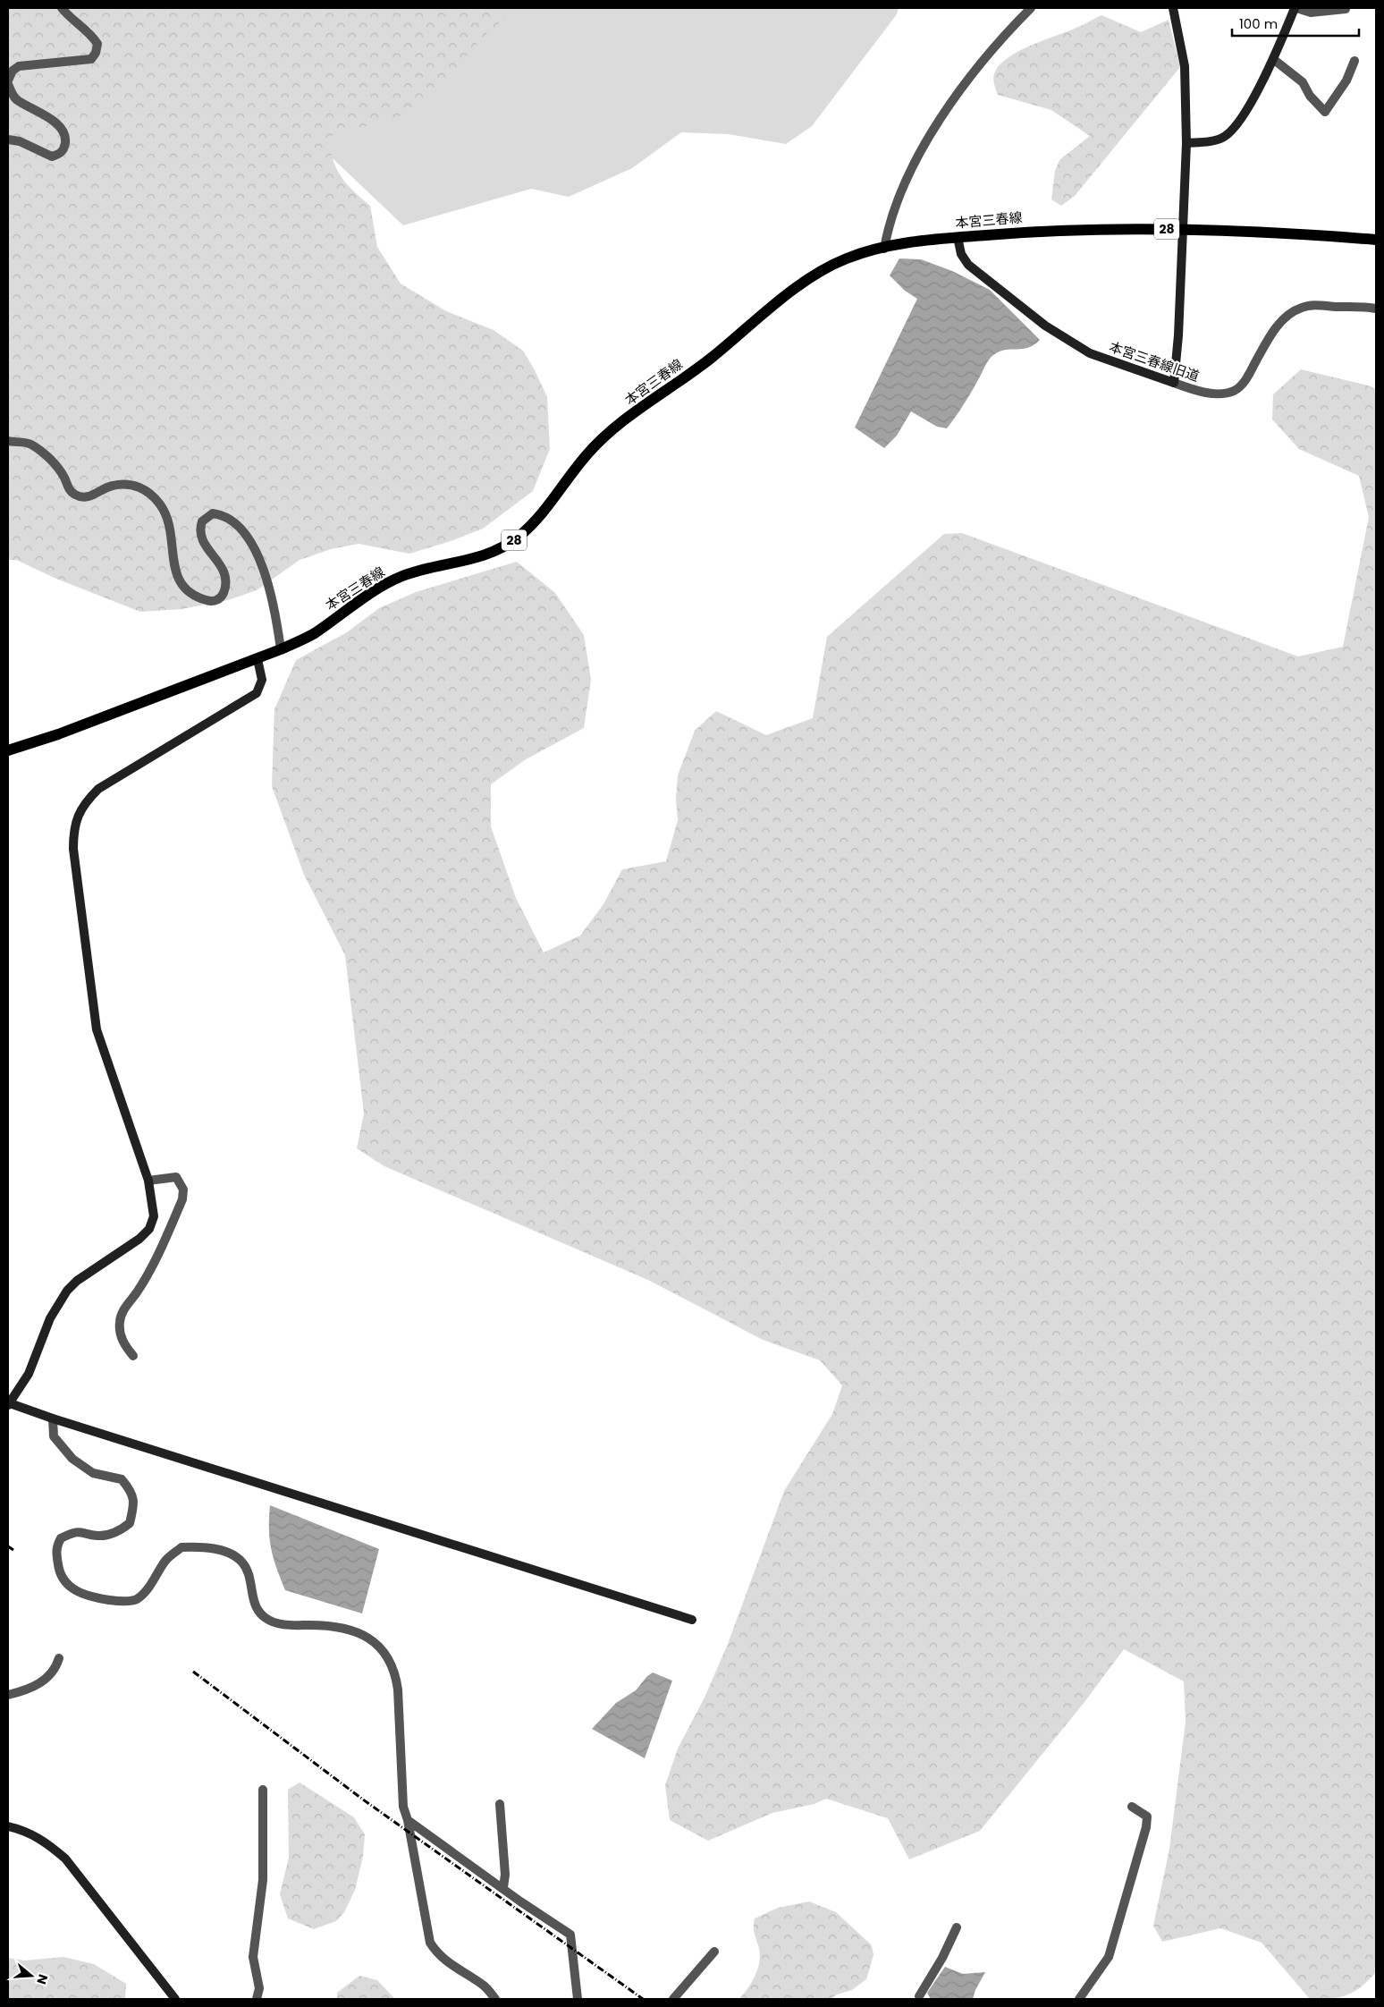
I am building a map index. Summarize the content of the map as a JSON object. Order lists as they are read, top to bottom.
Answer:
{
  "streets": {
    "main road": ["本宮三春線", "28"],
    "street": ["本宮三春線旧道"]
  },
  "crossings": [
    ["本宮三春線", "本宮三春線旧道"]
  ],
  "scale_bar": "100 m",
  "north": "right"
}
